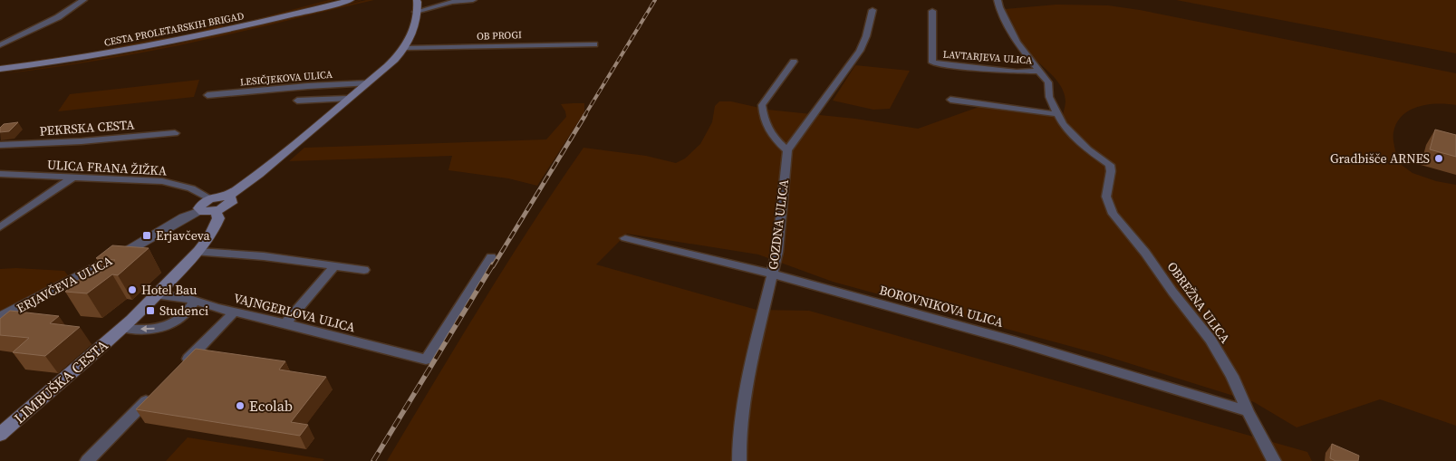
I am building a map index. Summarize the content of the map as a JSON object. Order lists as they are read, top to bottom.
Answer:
{
  "streets": {
    "main road": ["CESTA PROLETARSKIH BRIGAD", "LIMBUŠKA CESTA"],
    "street": [
      "OB PROGI",
      "LAVTARJEVA ULICA",
      "LESIČJEKOVA ULICA",
      "PEKRSKA CESTA",
      "ULICA FRANA ŽIŽKA",
      "GOZDNA ULICA",
      "ERJAVČEVA ULICA",
      "OBREŽNA ULICA",
      "BOROVNIKOVA ULICA",
      "VAJNGERLOVA ULICA"
    ]
  },
  "crossings": [
    ["LAVTARJEVA ULICA", "OBREŽNA ULICA"],
    ["GOZDNA ULICA", "BOROVNIKOVA ULICA"],
    ["OBREŽNA ULICA", "BOROVNIKOVA ULICA"],
    ["VAJNGERLOVA ULICA", "LIMBUŠKA CESTA"]
  ],
  "places": {
    "other": ["Gradbišče ARNES", "Hotel Bau", "Ecolab"],
    "transit": ["Erjavčeva", "Studenci"]
  }
}
